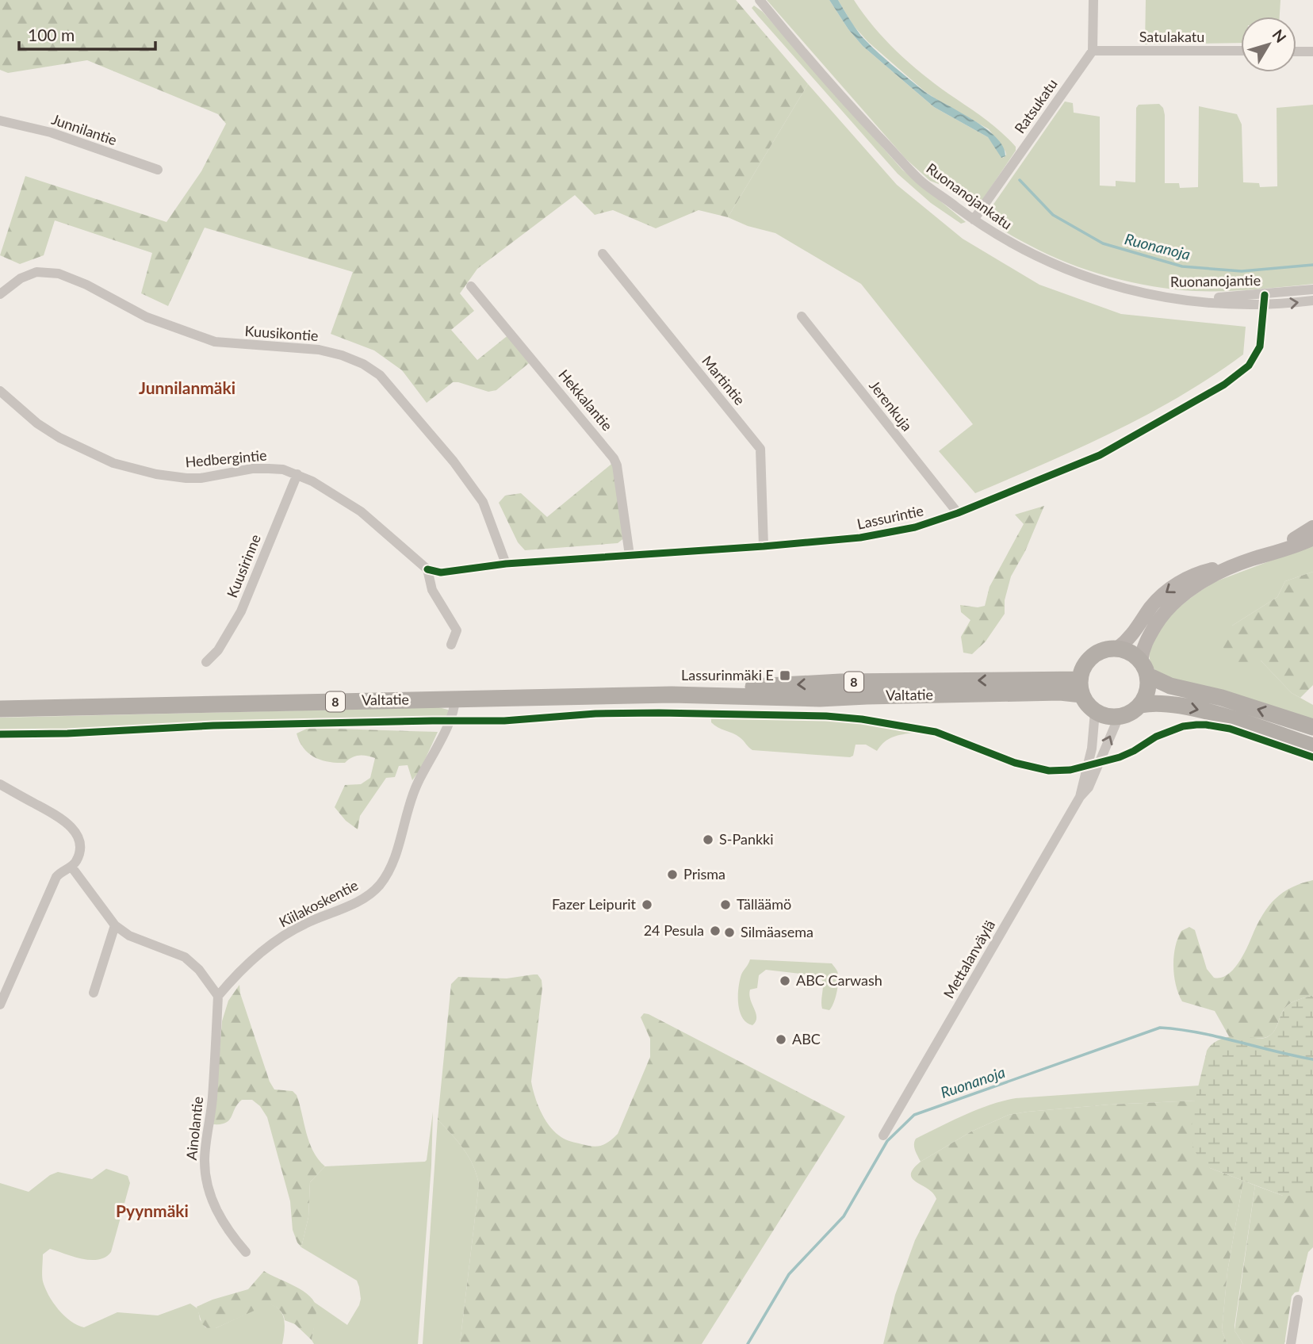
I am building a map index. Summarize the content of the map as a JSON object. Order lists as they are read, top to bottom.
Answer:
{
  "streets": {
    "highway": ["8", "Valtatie"],
    "street": [
      "Satulakatu",
      "Ratsukatu",
      "Junnilantie",
      "Ruonanojankatu",
      "Ruonanojantie",
      "Kuusikontie",
      "Martintie",
      "Hekkalantie",
      "Jerenkuja",
      "Hedbergintie",
      "Lassurintie",
      "Kuusirinne",
      "Kiilakoskentie",
      "Mettalanväylä",
      "Ainolantie"
    ]
  },
  "crossings": [
    ["Satulakatu", "Ratsukatu"],
    ["Ratsukatu", "Ruonanojankatu"],
    ["Ruonanojankatu", "Ruonanojantie"],
    ["Ruonanojantie", "Lassurintie"],
    ["Kuusikontie", "Lassurintie"],
    ["Martintie", "Lassurintie"],
    ["Hekkalantie", "Lassurintie"],
    ["Jerenkuja", "Lassurintie"],
    ["Hedbergintie", "Lassurintie"],
    ["Hedbergintie", "Kuusirinne"],
    ["Valtatie", "Kiilakoskentie"],
    ["Valtatie", "Mettalanväylä"],
    ["Kiilakoskentie", "Ainolantie"]
  ],
  "districts": ["Junnilanmäki", "Pyynmäki"],
  "water": ["Ruonanoja"],
  "places": {
    "transit": ["Lassurinmäki E"],
    "other": [
      "S-Pankki",
      "Prisma",
      "Fazer Leipurit",
      "Tälläämö",
      "24 Pesula",
      "Silmäasema",
      "ABC Carwash",
      "ABC"
    ]
  },
  "scale_bar": "100 m",
  "north": "top right"
}
